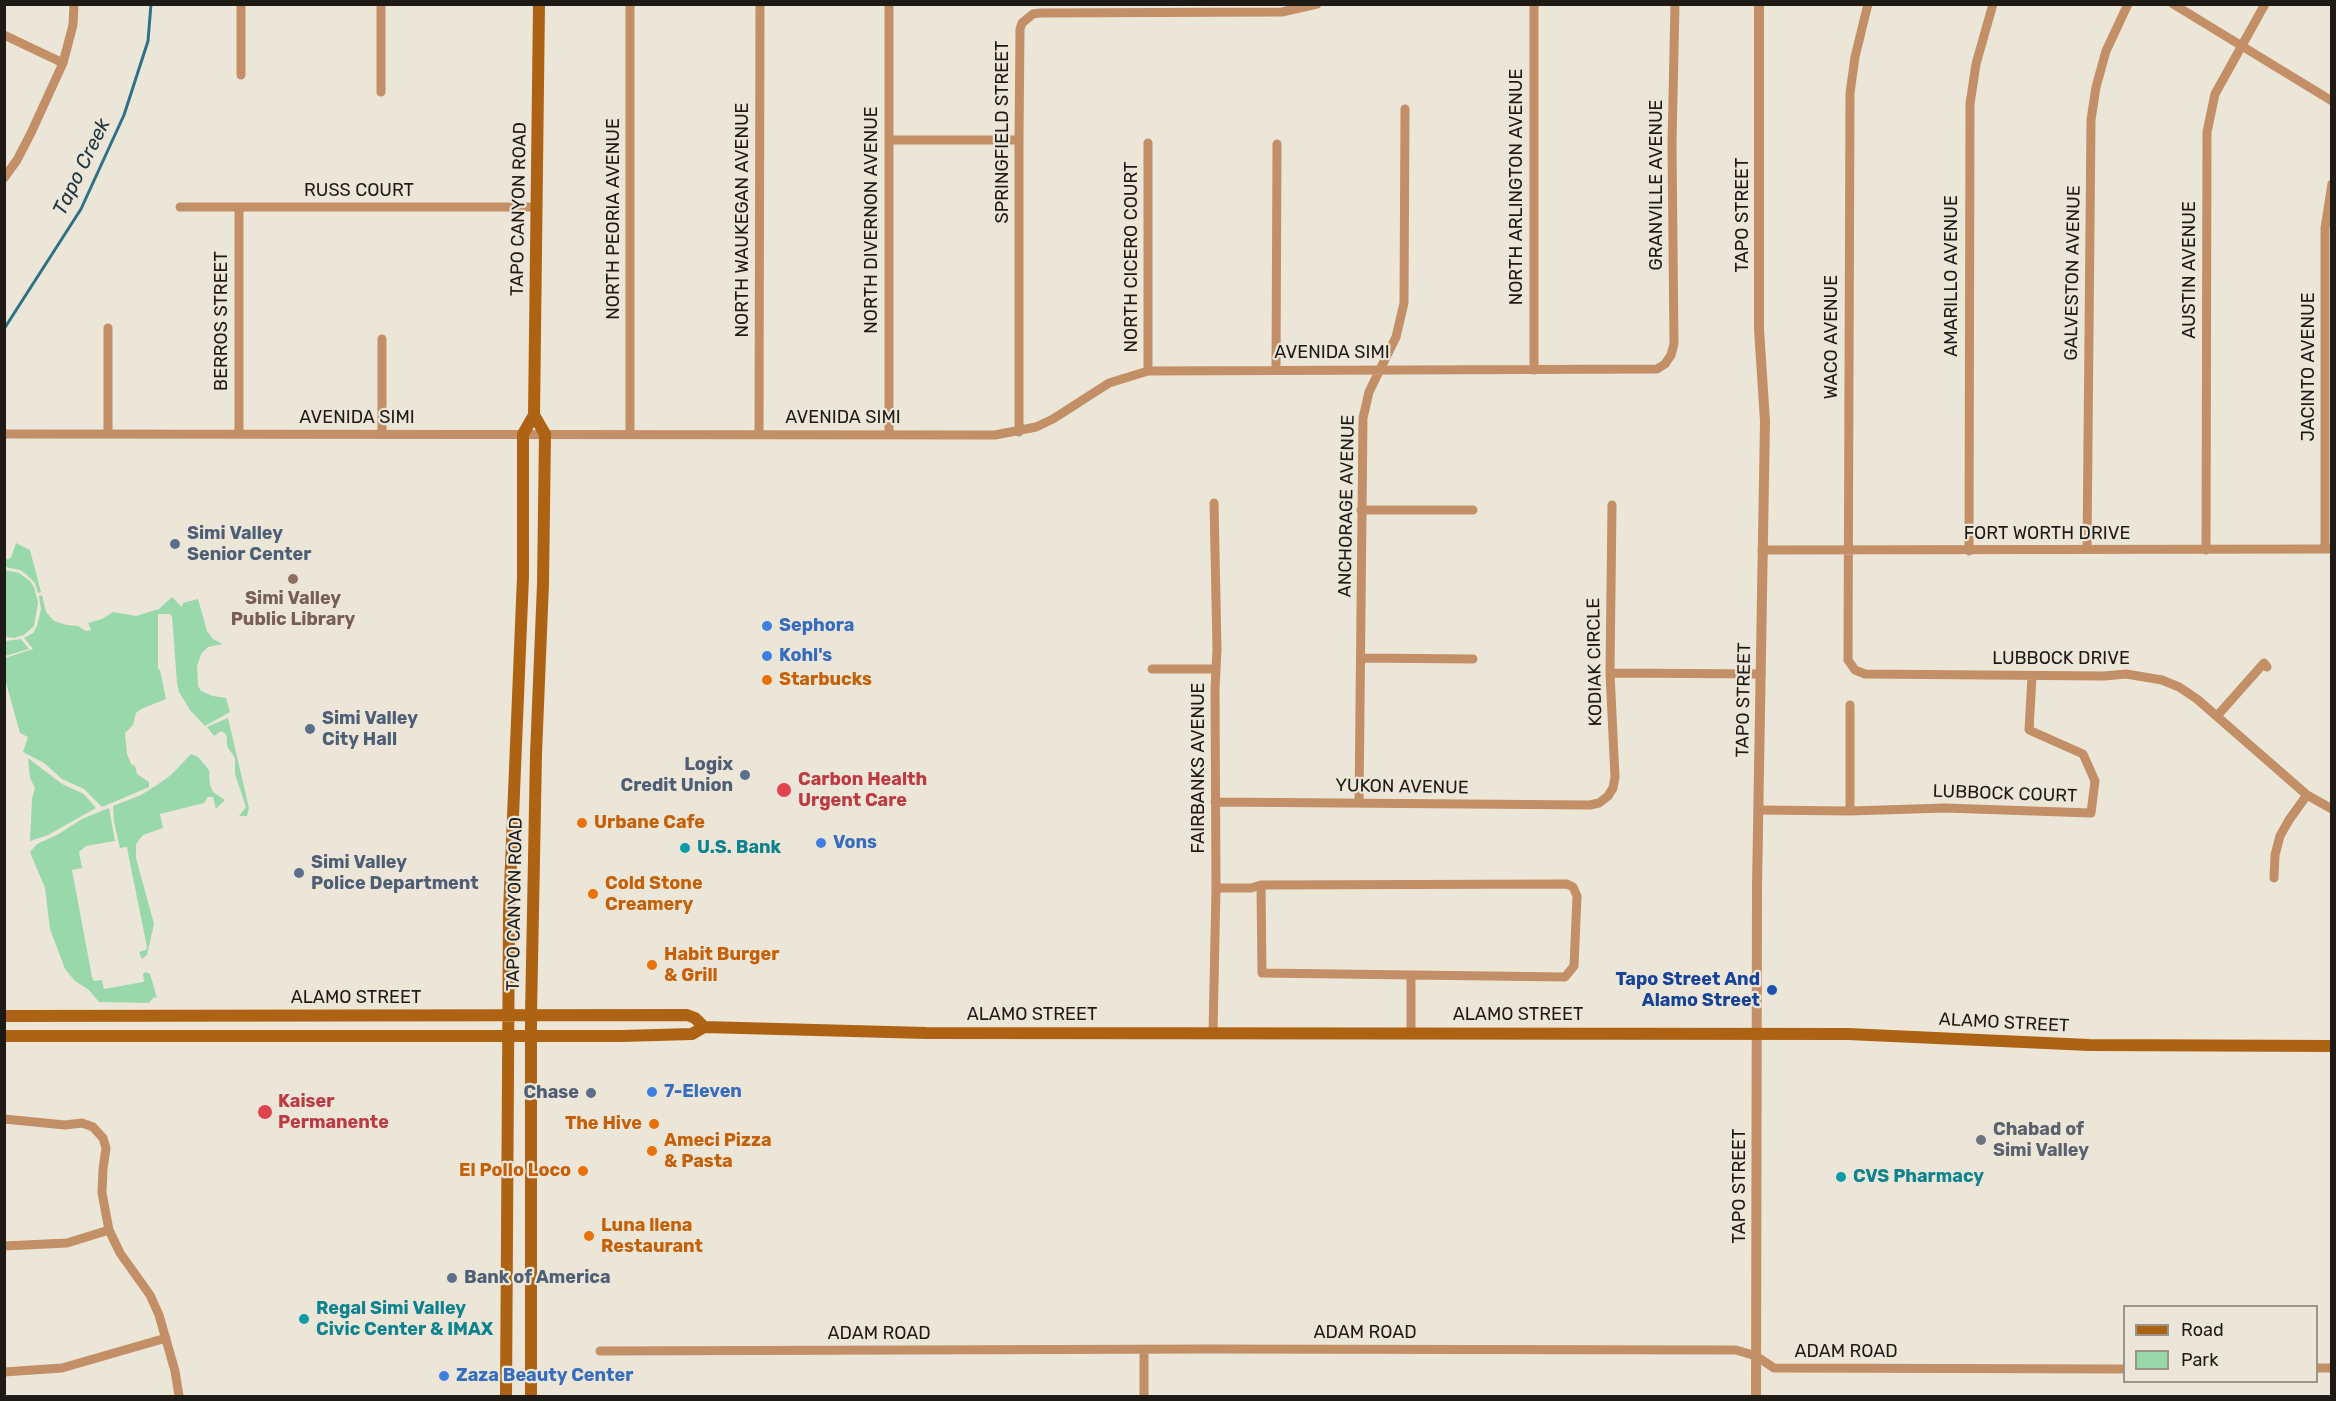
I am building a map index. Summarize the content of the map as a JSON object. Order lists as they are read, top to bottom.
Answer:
{
  "streets": {
    "main road": ["TAPO CANYON ROAD", "ALAMO STREET"],
    "street": [
      "SPRINGFIELD STREET",
      "GRANVILLE AVENUE",
      "NORTH ARLINGTON AVENUE",
      "RUSS COURT",
      "TAPO STREET",
      "NORTH PEORIA AVENUE",
      "NORTH WAUKEGAN AVENUE",
      "NORTH DIVERNON AVENUE",
      "NORTH CICERO COURT",
      "AUSTIN AVENUE",
      "GALVESTON AVENUE",
      "AMARILLO AVENUE",
      "BERROS STREET",
      "WACO AVENUE",
      "AVENIDA SIMI",
      "JACINTO AVENUE",
      "ANCHORAGE AVENUE",
      "FORT WORTH DRIVE",
      "LUBBOCK DRIVE",
      "KODIAK CIRCLE",
      "FAIRBANKS AVENUE",
      "YUKON AVENUE",
      "LUBBOCK COURT",
      "ADAM ROAD"
    ]
  },
  "crossings": [
    ["SPRINGFIELD STREET", "AVENIDA SIMI"],
    ["GRANVILLE AVENUE", "AVENIDA SIMI"],
    ["NORTH ARLINGTON AVENUE", "AVENIDA SIMI"],
    ["RUSS COURT", "TAPO CANYON ROAD"],
    ["RUSS COURT", "BERROS STREET"],
    ["TAPO CANYON ROAD", "AVENIDA SIMI"],
    ["TAPO CANYON ROAD", "ALAMO STREET"],
    ["TAPO STREET", "FORT WORTH DRIVE"],
    ["TAPO STREET", "LUBBOCK COURT"],
    ["TAPO STREET", "ALAMO STREET"],
    ["TAPO STREET", "ADAM ROAD"],
    ["NORTH PEORIA AVENUE", "AVENIDA SIMI"],
    ["NORTH WAUKEGAN AVENUE", "AVENIDA SIMI"],
    ["NORTH DIVERNON AVENUE", "AVENIDA SIMI"],
    ["NORTH CICERO COURT", "AVENIDA SIMI"],
    ["AUSTIN AVENUE", "FORT WORTH DRIVE"],
    ["GALVESTON AVENUE", "FORT WORTH DRIVE"],
    ["AMARILLO AVENUE", "FORT WORTH DRIVE"],
    ["BERROS STREET", "AVENIDA SIMI"],
    ["WACO AVENUE", "FORT WORTH DRIVE"],
    ["WACO AVENUE", "LUBBOCK DRIVE"],
    ["AVENIDA SIMI", "ANCHORAGE AVENUE"],
    ["JACINTO AVENUE", "FORT WORTH DRIVE"],
    ["ANCHORAGE AVENUE", "YUKON AVENUE"],
    ["LUBBOCK DRIVE", "LUBBOCK COURT"],
    ["KODIAK CIRCLE", "YUKON AVENUE"],
    ["FAIRBANKS AVENUE", "YUKON AVENUE"],
    ["FAIRBANKS AVENUE", "ALAMO STREET"]
  ],
  "water": ["Tapo Creek"],
  "places": [
    "Simi Valley Senior Center",
    "Simi Valley Public Library",
    "Sephora",
    "Kohl's",
    "Starbucks",
    "Simi Valley City Hall",
    "Logix Credit Union",
    "Carbon Health Urgent Care",
    "Urbane Cafe",
    "Vons",
    "U.S. Bank",
    "Simi Valley Police Department",
    "Cold Stone Creamery",
    "Habit Burger & Grill",
    "Tapo Street And Alamo Street",
    "7-Eleven",
    "Chase",
    "Kaiser Permanente",
    "The Hive",
    "Chabad of Simi Valley",
    "Ameci Pizza & Pasta",
    "El Pollo Loco",
    "CVS Pharmacy",
    "Luna llena Restaurant",
    "Bank of America",
    "Regal Simi Valley Civic Center & IMAX",
    "Zaza Beauty Center"
  ],
  "legend": ["Road", "Park"]
}
